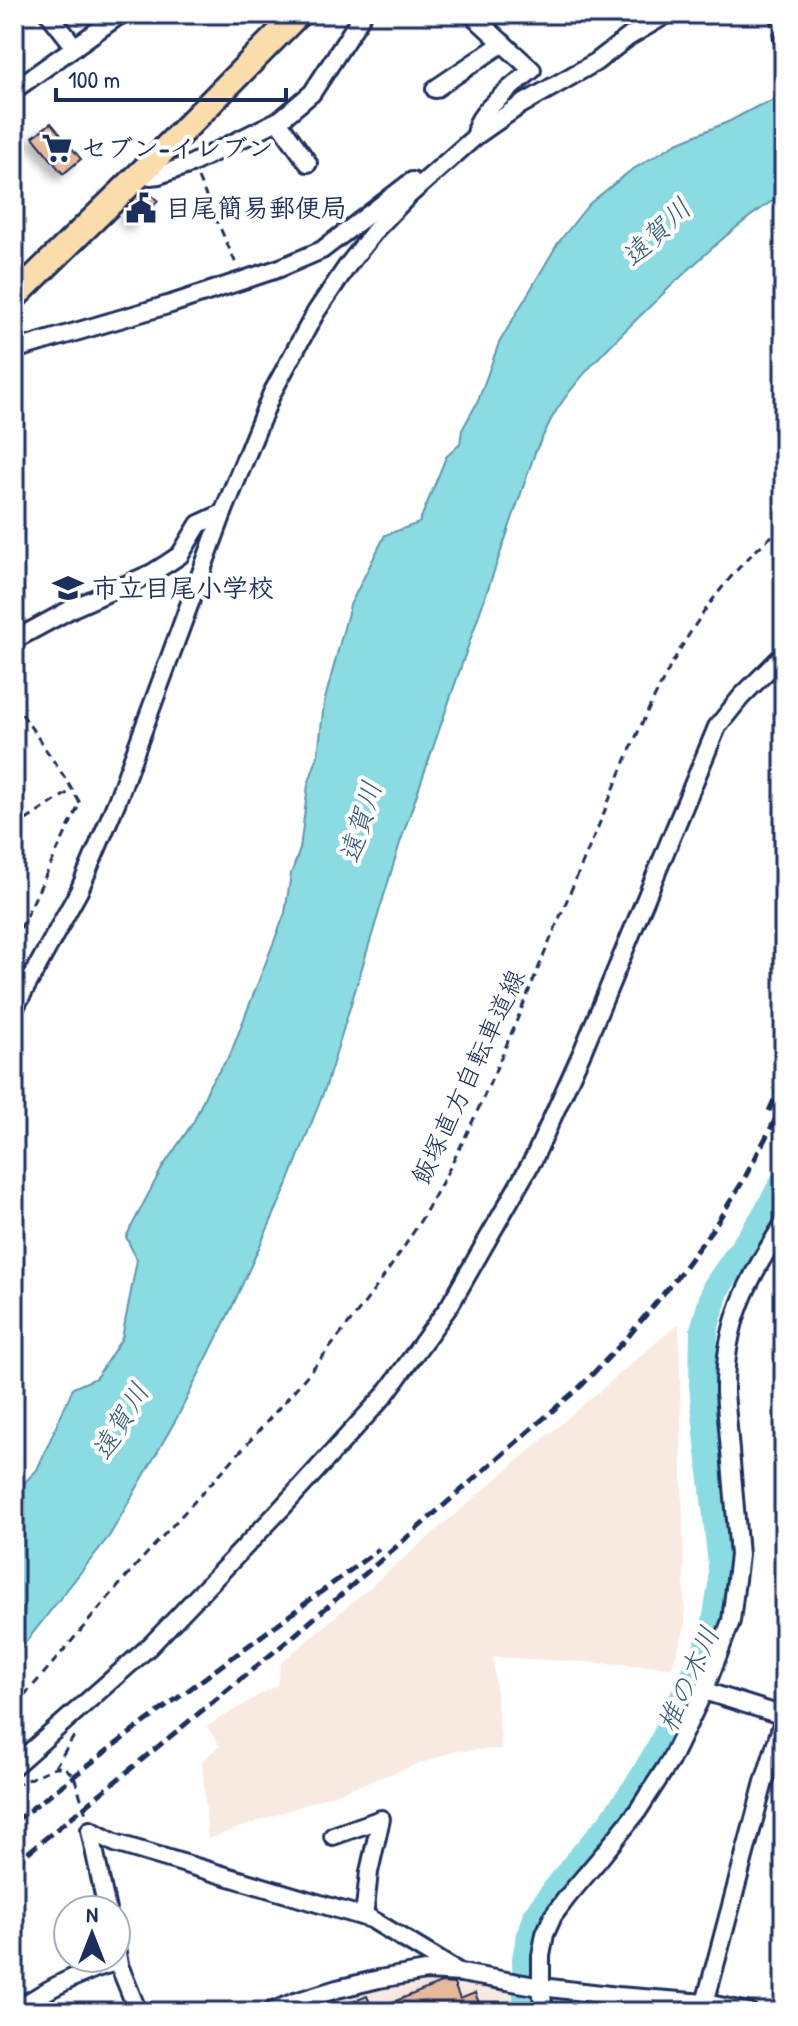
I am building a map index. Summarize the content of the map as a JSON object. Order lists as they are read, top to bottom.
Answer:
{
  "streets": {
    "path": ["飯塚直方自転車道線"]
  },
  "water": ["遠賀川", "椎の木川"],
  "places": {
    "supermarket": ["セブン-イレブン"],
    "public building": ["目尾簡易郵便局"],
    "school or university": ["市立目尾小学校"]
  },
  "scale_bar": "100 m",
  "north": "top"
}
